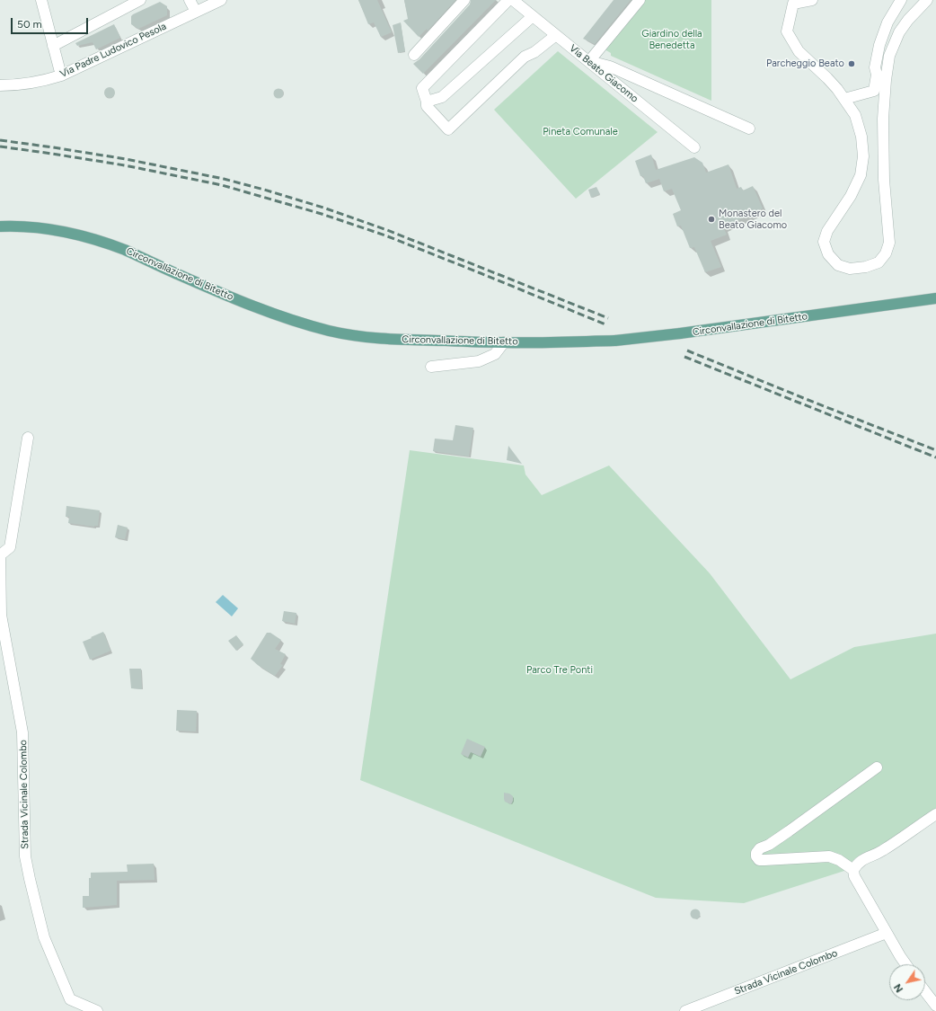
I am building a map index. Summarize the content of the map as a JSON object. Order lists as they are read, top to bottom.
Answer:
{
  "streets": {
    "main road": ["Circonvallazione di Bitetto"],
    "street": ["Via Padre Ludovico Pesola", "Via Beato Giacomo", "Strada Vicinale Colombo"]
  },
  "parks": ["Giardino della Benedetta", "Pineta Comunale", "Parco Tre Ponti"],
  "places": ["Parcheggio Beato", "Monastero del Beato Giacomo"],
  "scale_bar": "50 m",
  "north": "bottom left"
}
